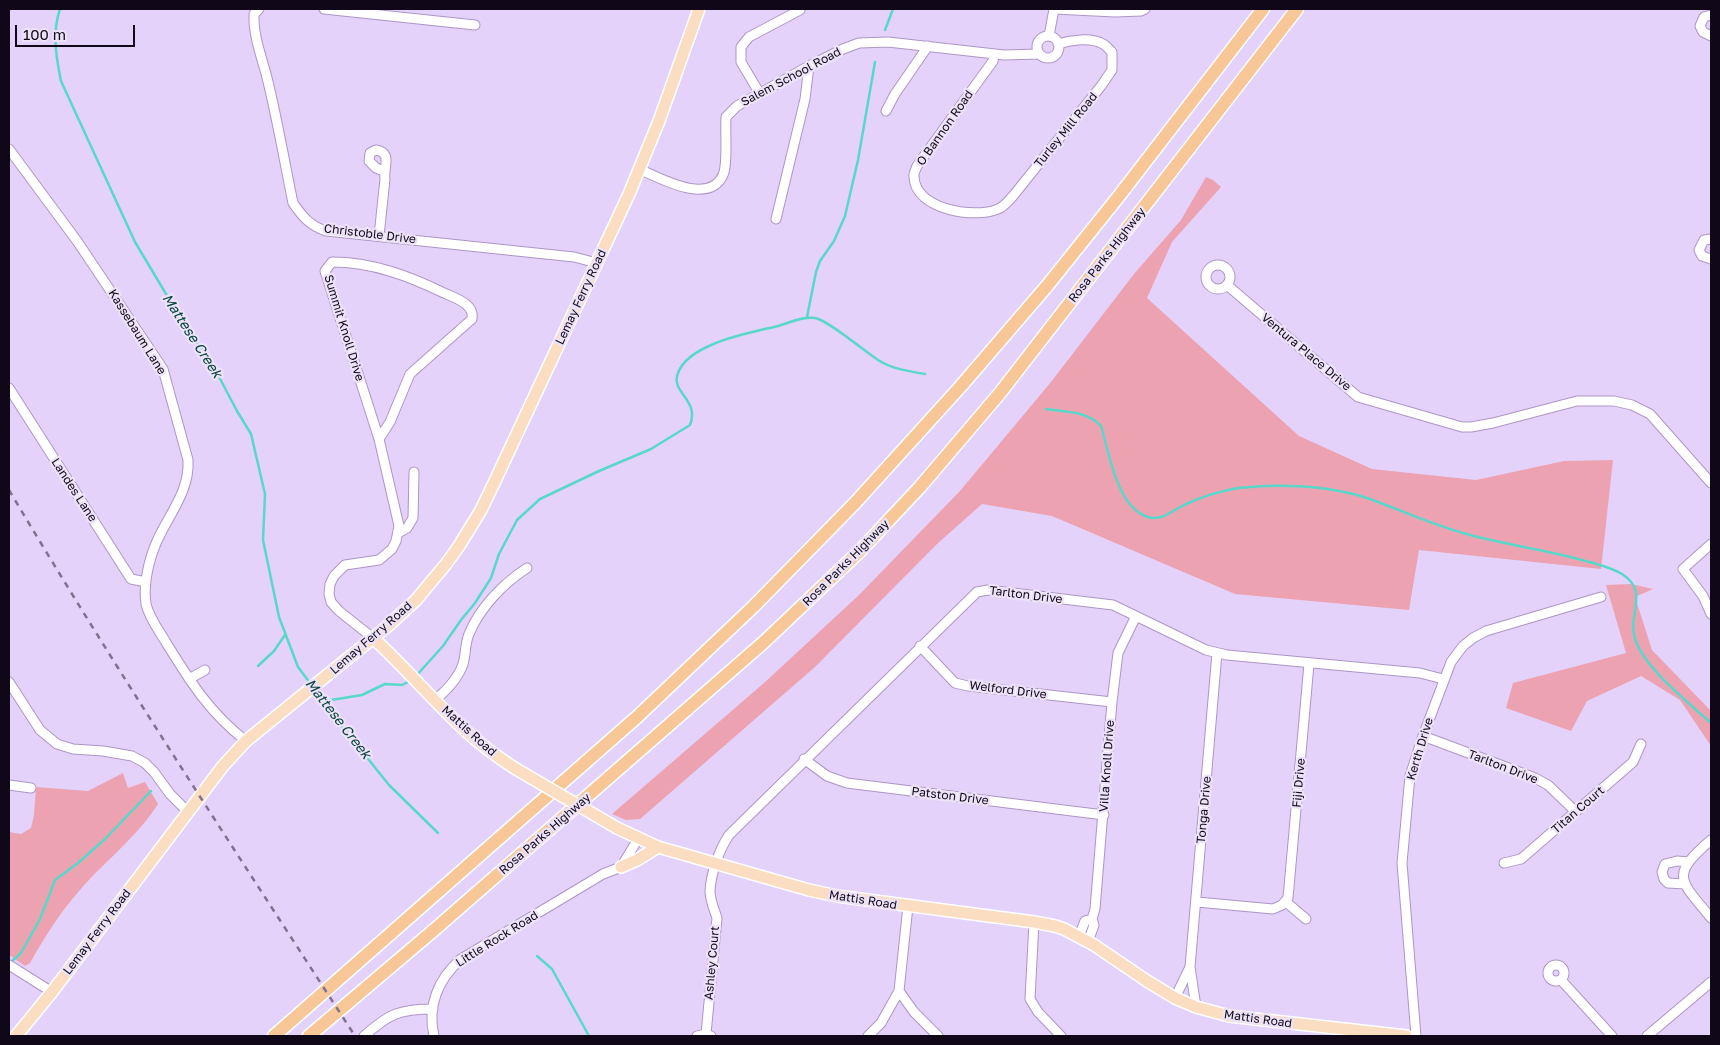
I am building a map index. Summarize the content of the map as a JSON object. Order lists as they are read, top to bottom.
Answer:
{
  "streets": {
    "highway": ["Rosa Parks Highway"],
    "main road": ["Lemay Ferry Road", "Mattis Road"],
    "street": [
      "Salem School Road",
      "O Bannon Road",
      "Turley Mill Road",
      "Christoble Drive",
      "Summit Knoll Drive",
      "Kassebaum Lane",
      "Ventura Place Drive",
      "Landes Lane",
      "Tarlton Drive",
      "Welford Drive",
      "Kerth Drive",
      "Villa Knoll Drive",
      "Fiji Drive",
      "Patston Drive",
      "Tonga Drive",
      "Titan Court",
      "Little Rock Road",
      "Ashley Court"
    ]
  },
  "crossings": [
    ["Salem School Road", "O Bannon Road"],
    ["Salem School Road", "Turley Mill Road"],
    ["Salem School Road", "Lemay Ferry Road"],
    ["O Bannon Road", "Turley Mill Road"],
    ["Christoble Drive", "Lemay Ferry Road"],
    ["Lemay Ferry Road", "Kassebaum Lane"],
    ["Lemay Ferry Road", "Mattis Road"],
    ["Kassebaum Lane", "Landes Lane"],
    ["Tarlton Drive", "Welford Drive"],
    ["Tarlton Drive", "Mattis Road"],
    ["Tarlton Drive", "Kerth Drive"],
    ["Tarlton Drive", "Villa Knoll Drive"],
    ["Tarlton Drive", "Fiji Drive"],
    ["Tarlton Drive", "Patston Drive"],
    ["Tarlton Drive", "Tonga Drive"],
    ["Tarlton Drive", "Titan Court"],
    ["Tarlton Drive", "Ashley Court"],
    ["Welford Drive", "Villa Knoll Drive"],
    ["Mattis Road", "Villa Knoll Drive"],
    ["Mattis Road", "Tonga Drive"],
    ["Mattis Road", "Ashley Court"],
    ["Villa Knoll Drive", "Patston Drive"]
  ],
  "water": ["Mattese Creek"],
  "scale_bar": "100 m"
}
